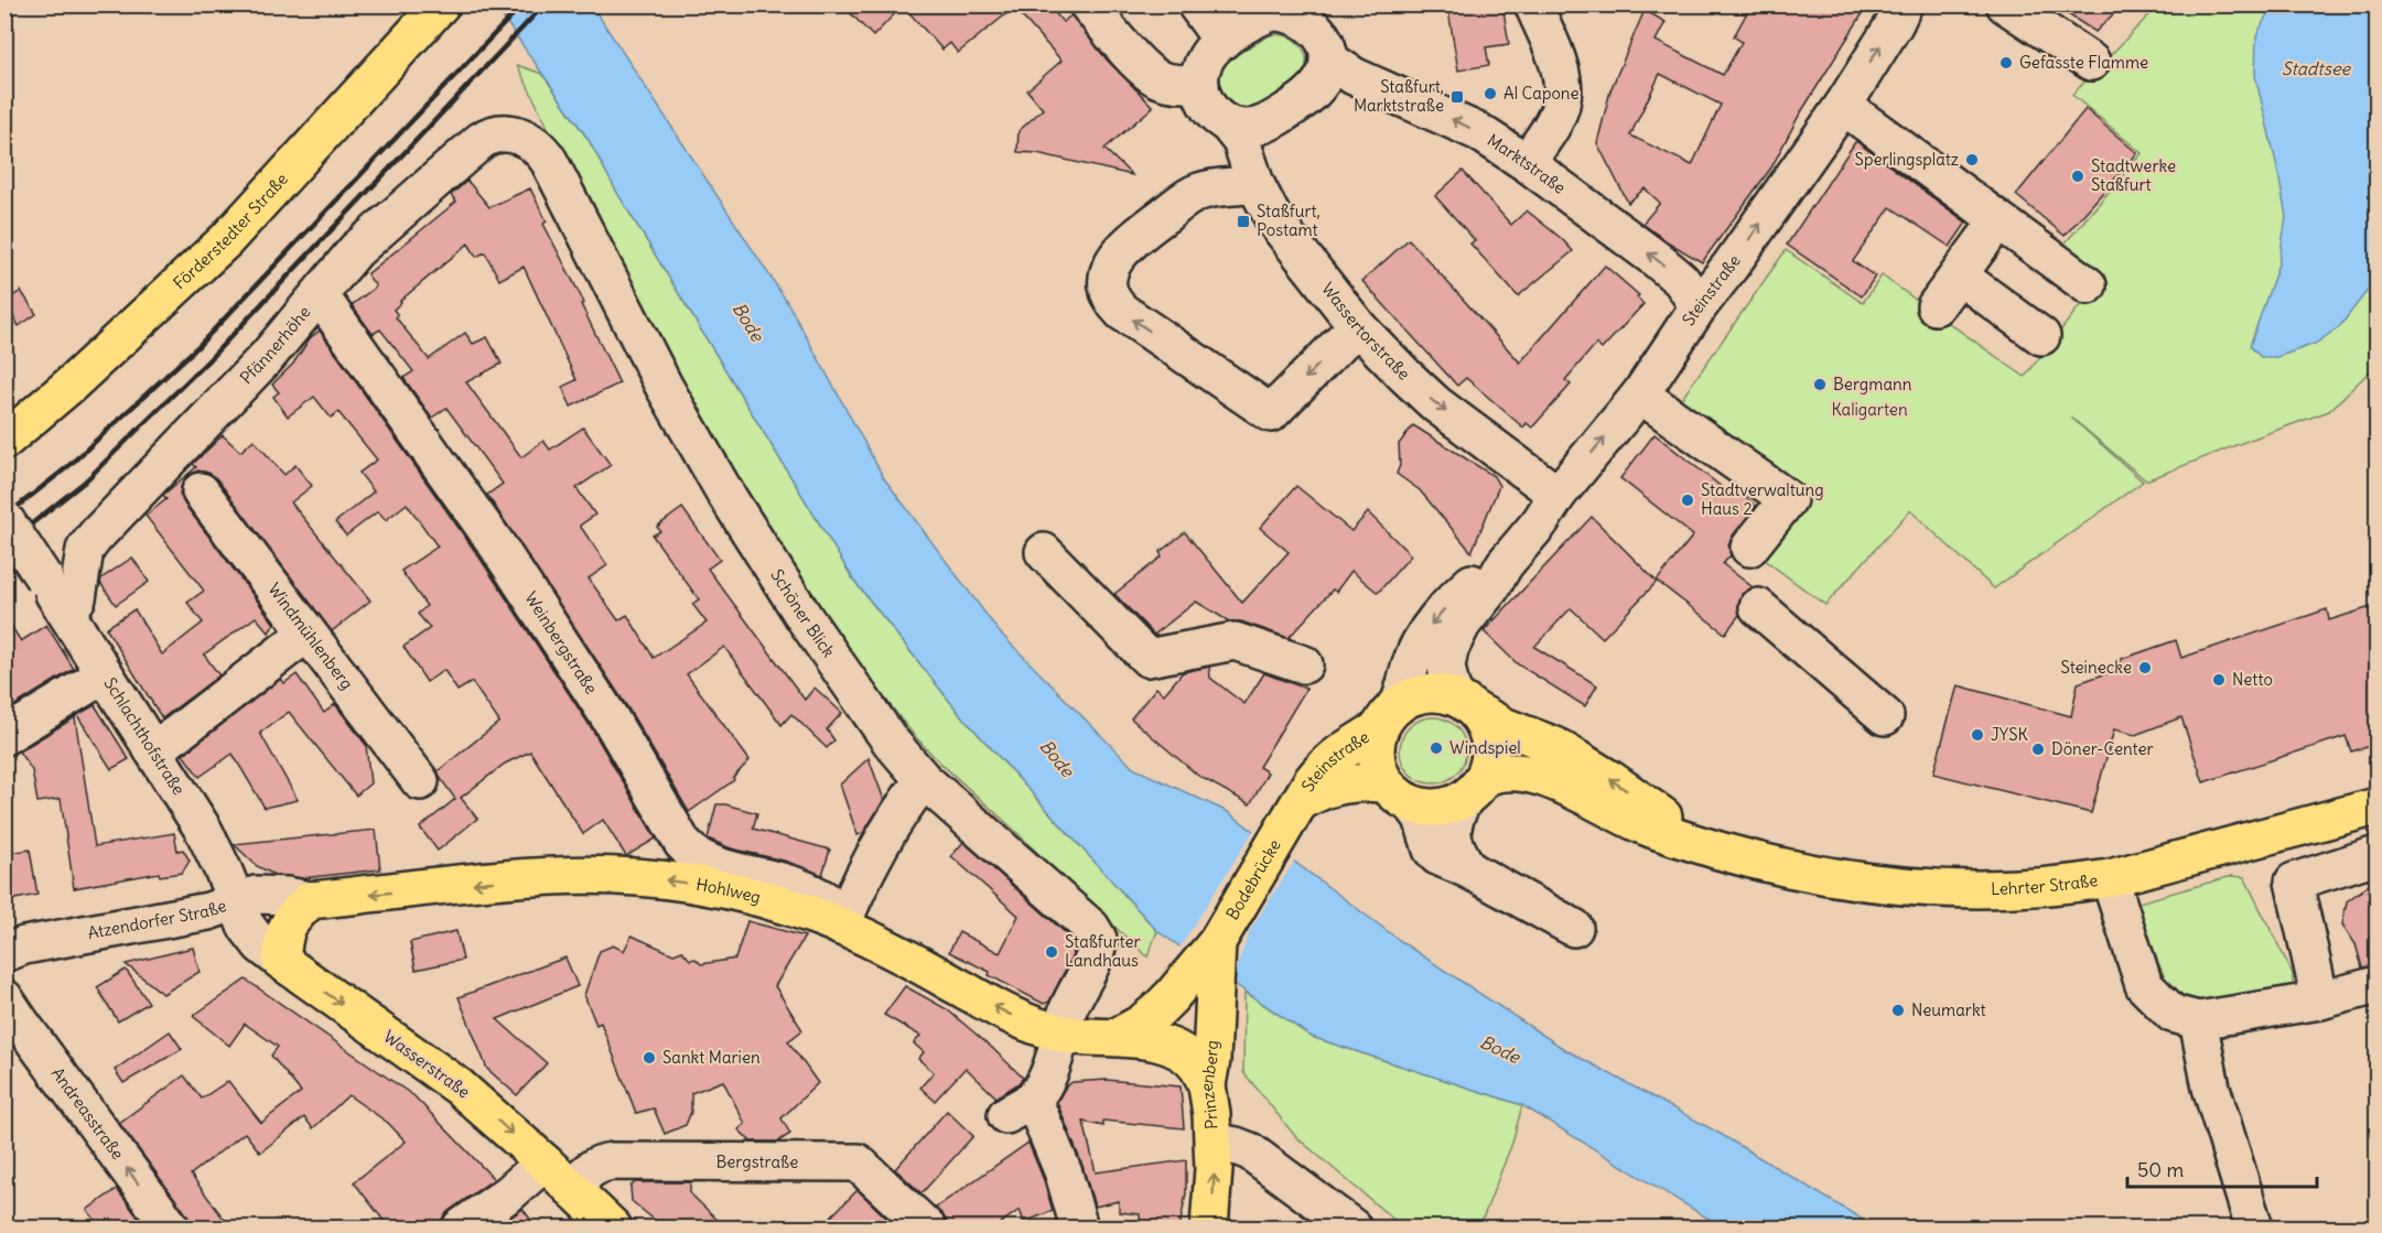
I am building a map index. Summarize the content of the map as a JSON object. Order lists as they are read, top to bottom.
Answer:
{
  "streets": {
    "main road": [
      "Förderstedter Straße",
      "Steinstraße",
      "Bodebrücke",
      "Lehrter Straße",
      "Hohlweg",
      "Wasserstraße",
      "Prinzenberg"
    ],
    "street": [
      "Marktstraße",
      "Wassertorstraße",
      "Pfännerhöhe",
      "Schöner Blick",
      "Windmühlenberg",
      "Weinbergstraße",
      "Schlachthofstraße",
      "Atzendorfer Straße",
      "Andreasstraße",
      "Bergstraße"
    ]
  },
  "crossings": [
    ["Marktstraße", "Steinstraße"],
    ["Marktstraße", "Wassertorstraße"],
    ["Steinstraße", "Wassertorstraße"],
    ["Steinstraße", "Bodebrücke"],
    ["Steinstraße", "Lehrter Straße"],
    ["Pfännerhöhe", "Schöner Blick"],
    ["Pfännerhöhe", "Weinbergstraße"],
    ["Pfännerhöhe", "Schlachthofstraße"],
    ["Schöner Blick", "Hohlweg"],
    ["Weinbergstraße", "Hohlweg"],
    ["Schlachthofstraße", "Atzendorfer Straße"],
    ["Schlachthofstraße", "Wasserstraße"],
    ["Bodebrücke", "Prinzenberg"],
    ["Hohlweg", "Atzendorfer Straße"],
    ["Hohlweg", "Prinzenberg"],
    ["Wasserstraße", "Bergstraße"]
  ],
  "one_way": [
    "Marktstraße",
    "Wassertorstraße",
    "Hohlweg",
    "Wasserstraße",
    "Prinzenberg",
    "Andreasstraße"
  ],
  "water": ["Stadtsee", "Bode"],
  "parks": ["Kaligarten"],
  "places": {
    "other": [
      "Gefasste Flamme",
      "Al Capone",
      "Sperlingsplatz",
      "Stadtwerke Staßfurt",
      "Bergmann",
      "Stadtverwaltung Haus 2",
      "Steinecke",
      "Netto",
      "JYSK",
      "Windspiel",
      "Döner-Center",
      "Staßfurter Landhaus",
      "Neumarkt",
      "Sankt Marien"
    ],
    "transit": ["Staßfurt, Marktstraße", "Staßfurt, Postamt"]
  },
  "scale_bar": "50 m"
}
